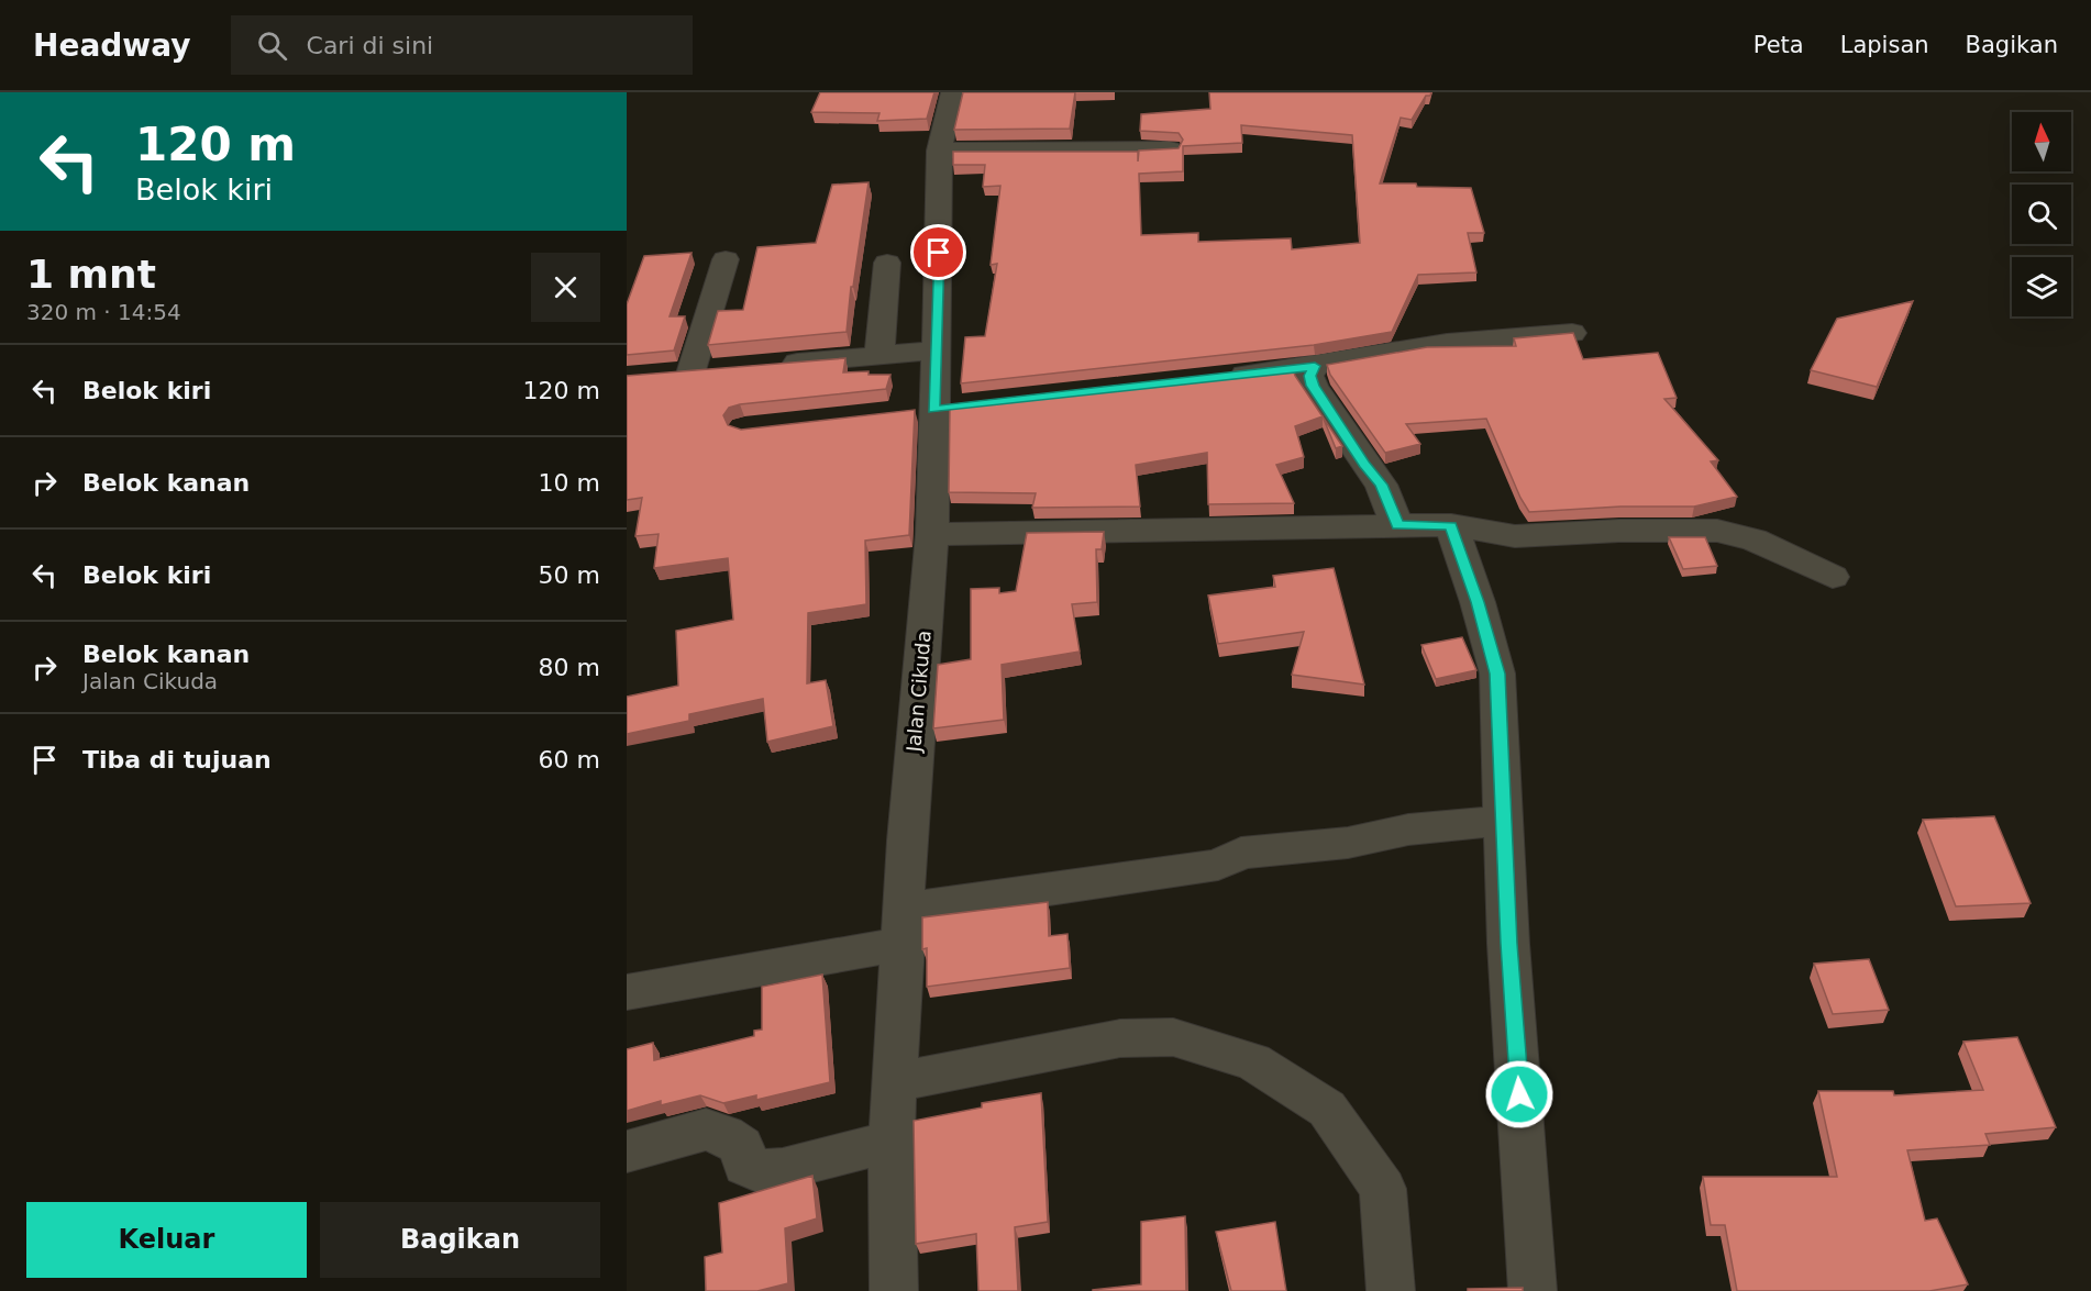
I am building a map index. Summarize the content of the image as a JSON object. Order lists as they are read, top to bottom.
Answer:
{
  "streets": {
    "street": ["Jalan Cikuda"]
  },
  "north": "top",
  "page": {
    "header": "Headway",
    "search": "Cari di sini",
    "nav": ["Peta", "Lapisan", "Bagikan"],
    "turn": ["120 m", "Belok kiri"],
    "heading": ["1 mnt", "320 m · 14:54"],
    "list": [
      {
        "name": "Belok kiri",
        "value": "120 m"
      },
      {
        "name": "Belok kanan",
        "value": "10 m"
      },
      {
        "name": "Belok kiri",
        "value": "50 m"
      },
      {
        "name": "Belok kanan",
        "note": "Jalan Cikuda",
        "value": "80 m"
      },
      {
        "name": "Tiba di tujuan",
        "value": "60 m"
      }
    ],
    "buttons": ["Keluar", "Bagikan"]
  }
}
